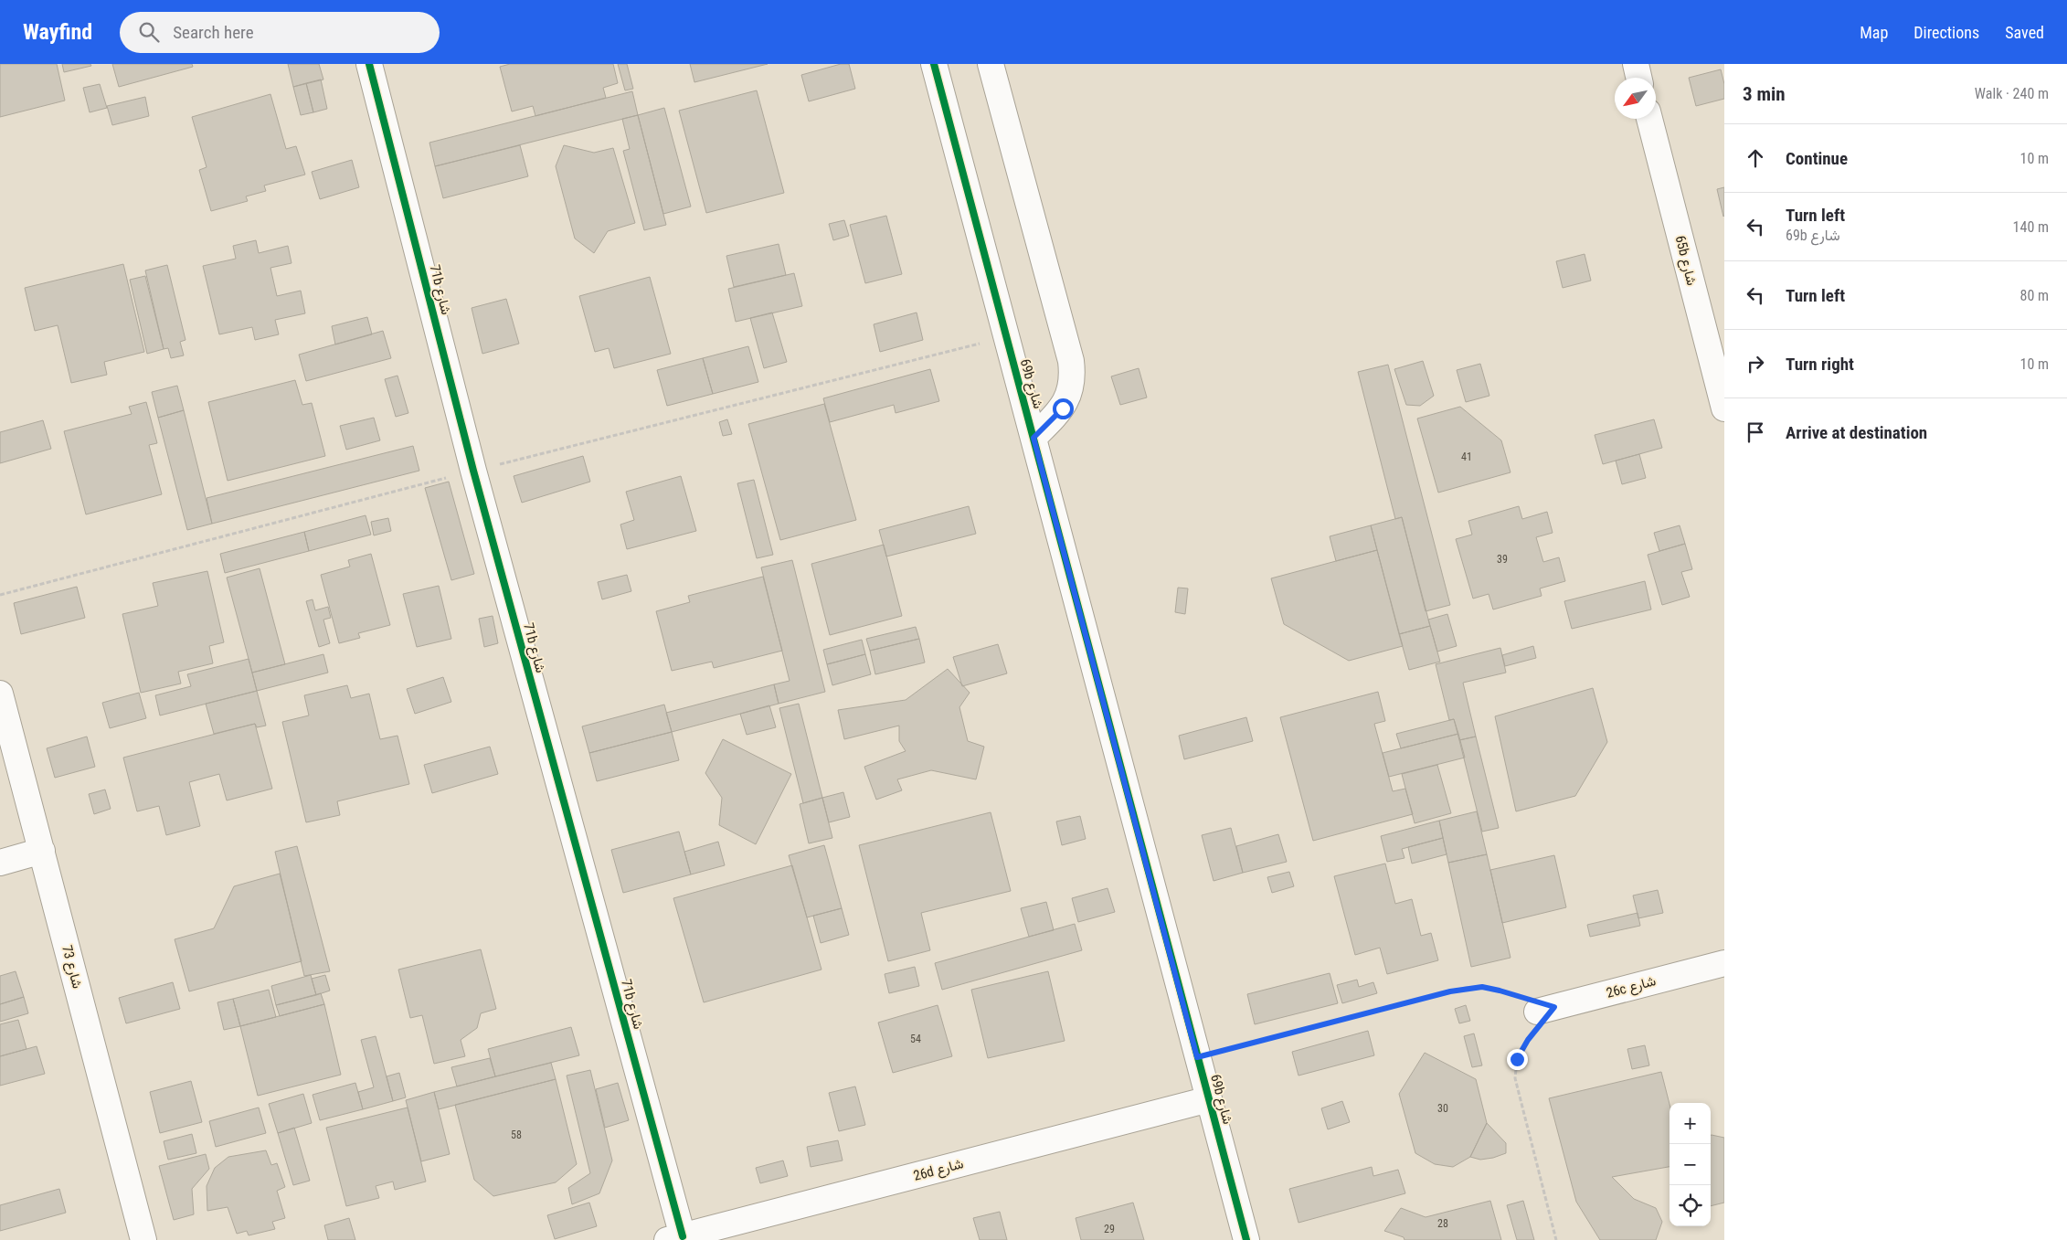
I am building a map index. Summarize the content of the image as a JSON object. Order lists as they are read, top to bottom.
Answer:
{
  "streets": {
    "street": [
      "65b شارع",
      "71b شارع",
      "69b شارع",
      "شارع 73",
      "26c شارع",
      "26d شارع"
    ]
  },
  "crossings": [
    ["71b شارع", "26d شارع"],
    ["69b شارع", "26d شارع"]
  ],
  "house_numbers": [
    "41",
    "39",
    "54",
    "30",
    "58",
    "28",
    "29"
  ],
  "north": "bottom left",
  "page": {
    "header": "Wayfind",
    "search": "Search here",
    "nav": ["Map", "Directions", "Saved"],
    "heading": ["3 min", "Walk · 240 m"],
    "list": [
      ["Continue", "10 m"],
      ["Turn left", "69b شارع", "140 m"],
      ["Turn left", "80 m"],
      ["Turn right", "10 m"],
      "Arrive at destination"
    ],
    "map_buttons": ["+", "−"]
  }
}
